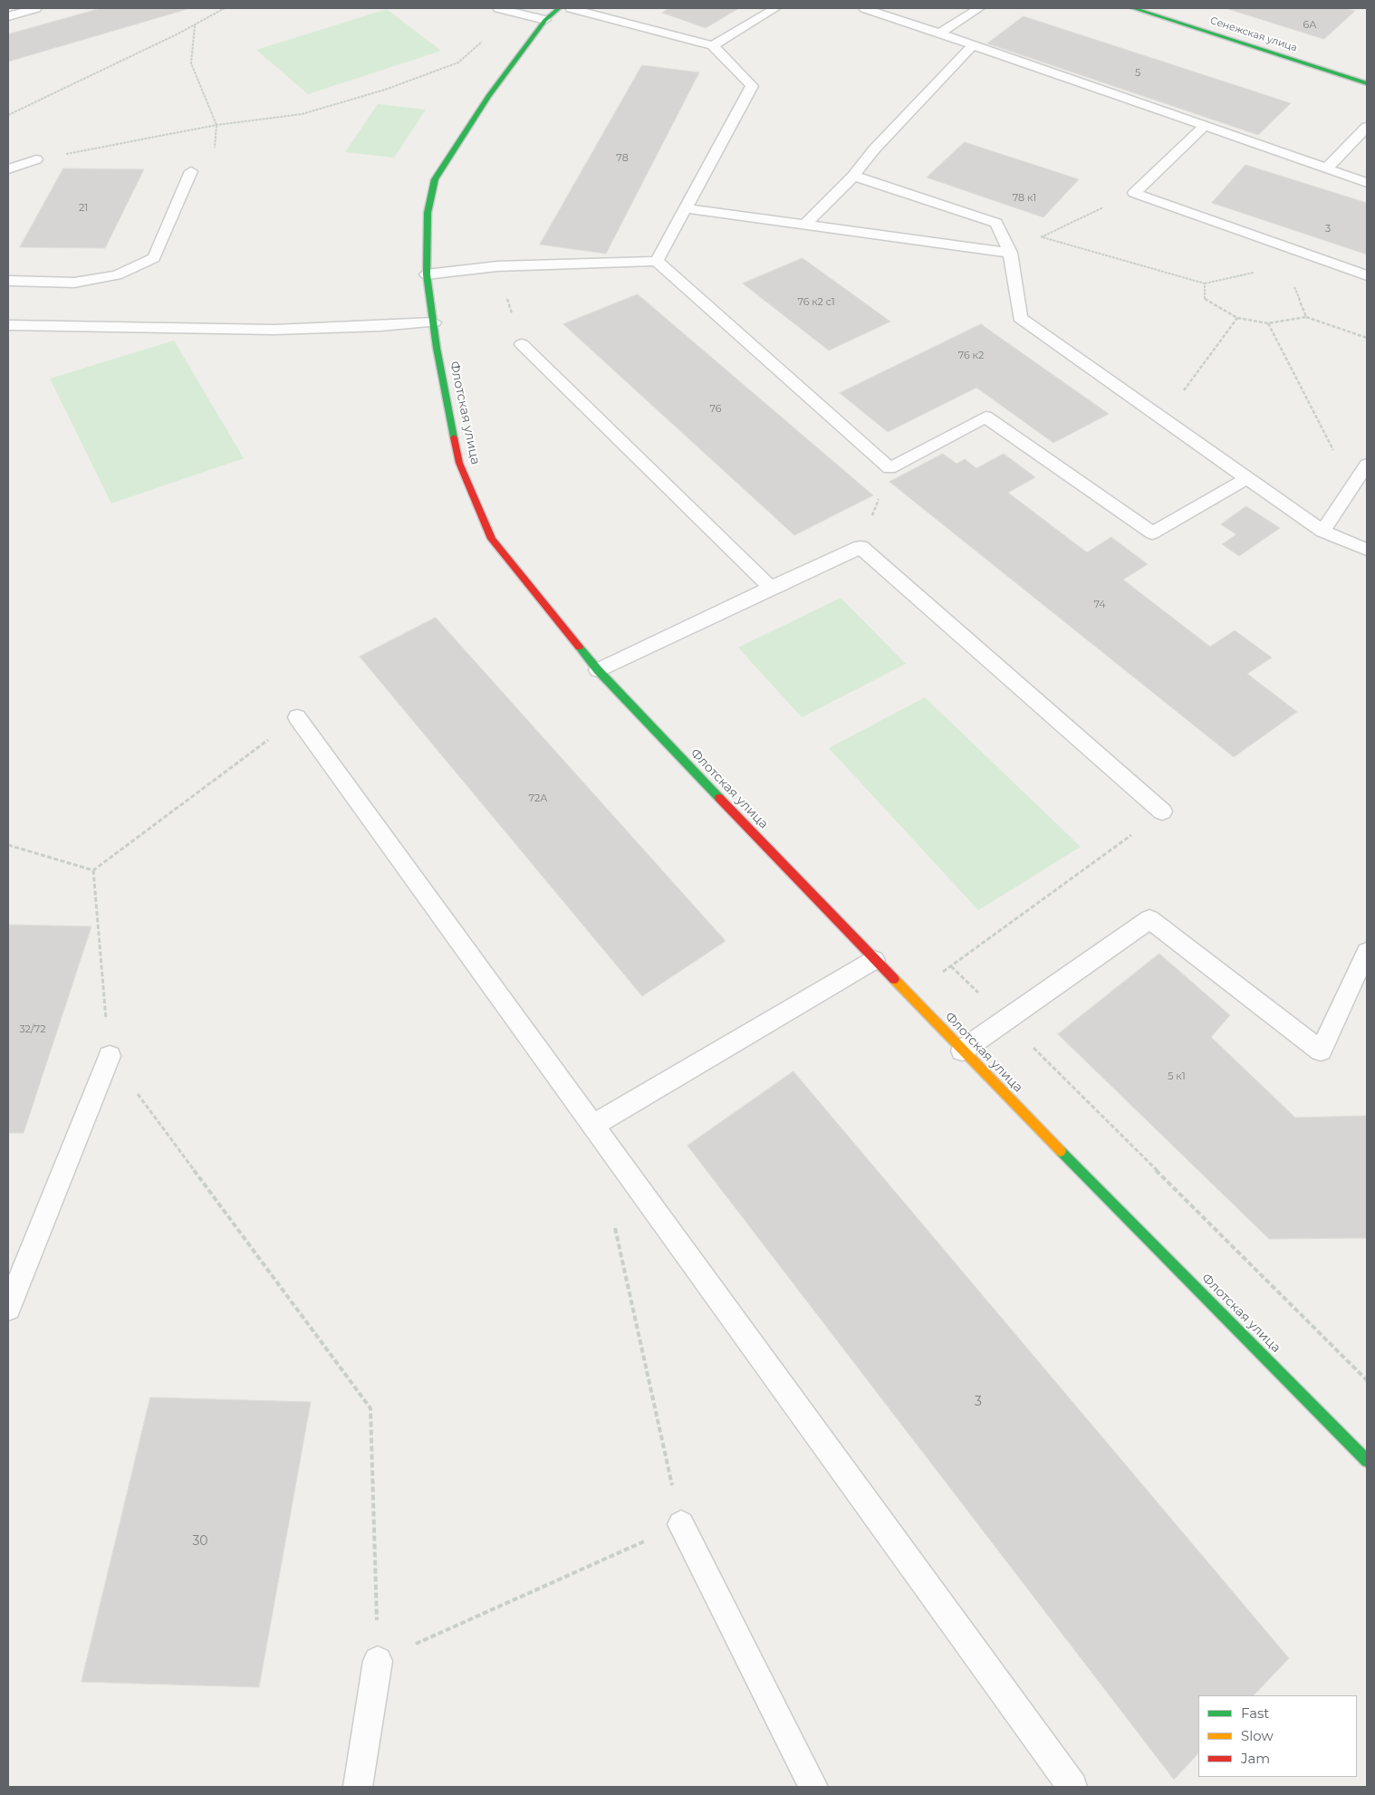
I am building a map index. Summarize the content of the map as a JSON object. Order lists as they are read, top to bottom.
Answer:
{
  "streets": {
    "street": ["Сенежская улица", "Флотская улица"]
  },
  "house_numbers": [
    "6А",
    "5",
    "78",
    "78 к1",
    "21",
    "3",
    "76 к2 с1",
    "76 к2",
    "76",
    "74",
    "72А",
    "32/72",
    "5 к1",
    "3",
    "30"
  ],
  "legend": ["Fast", "Slow", "Jam"]
}
